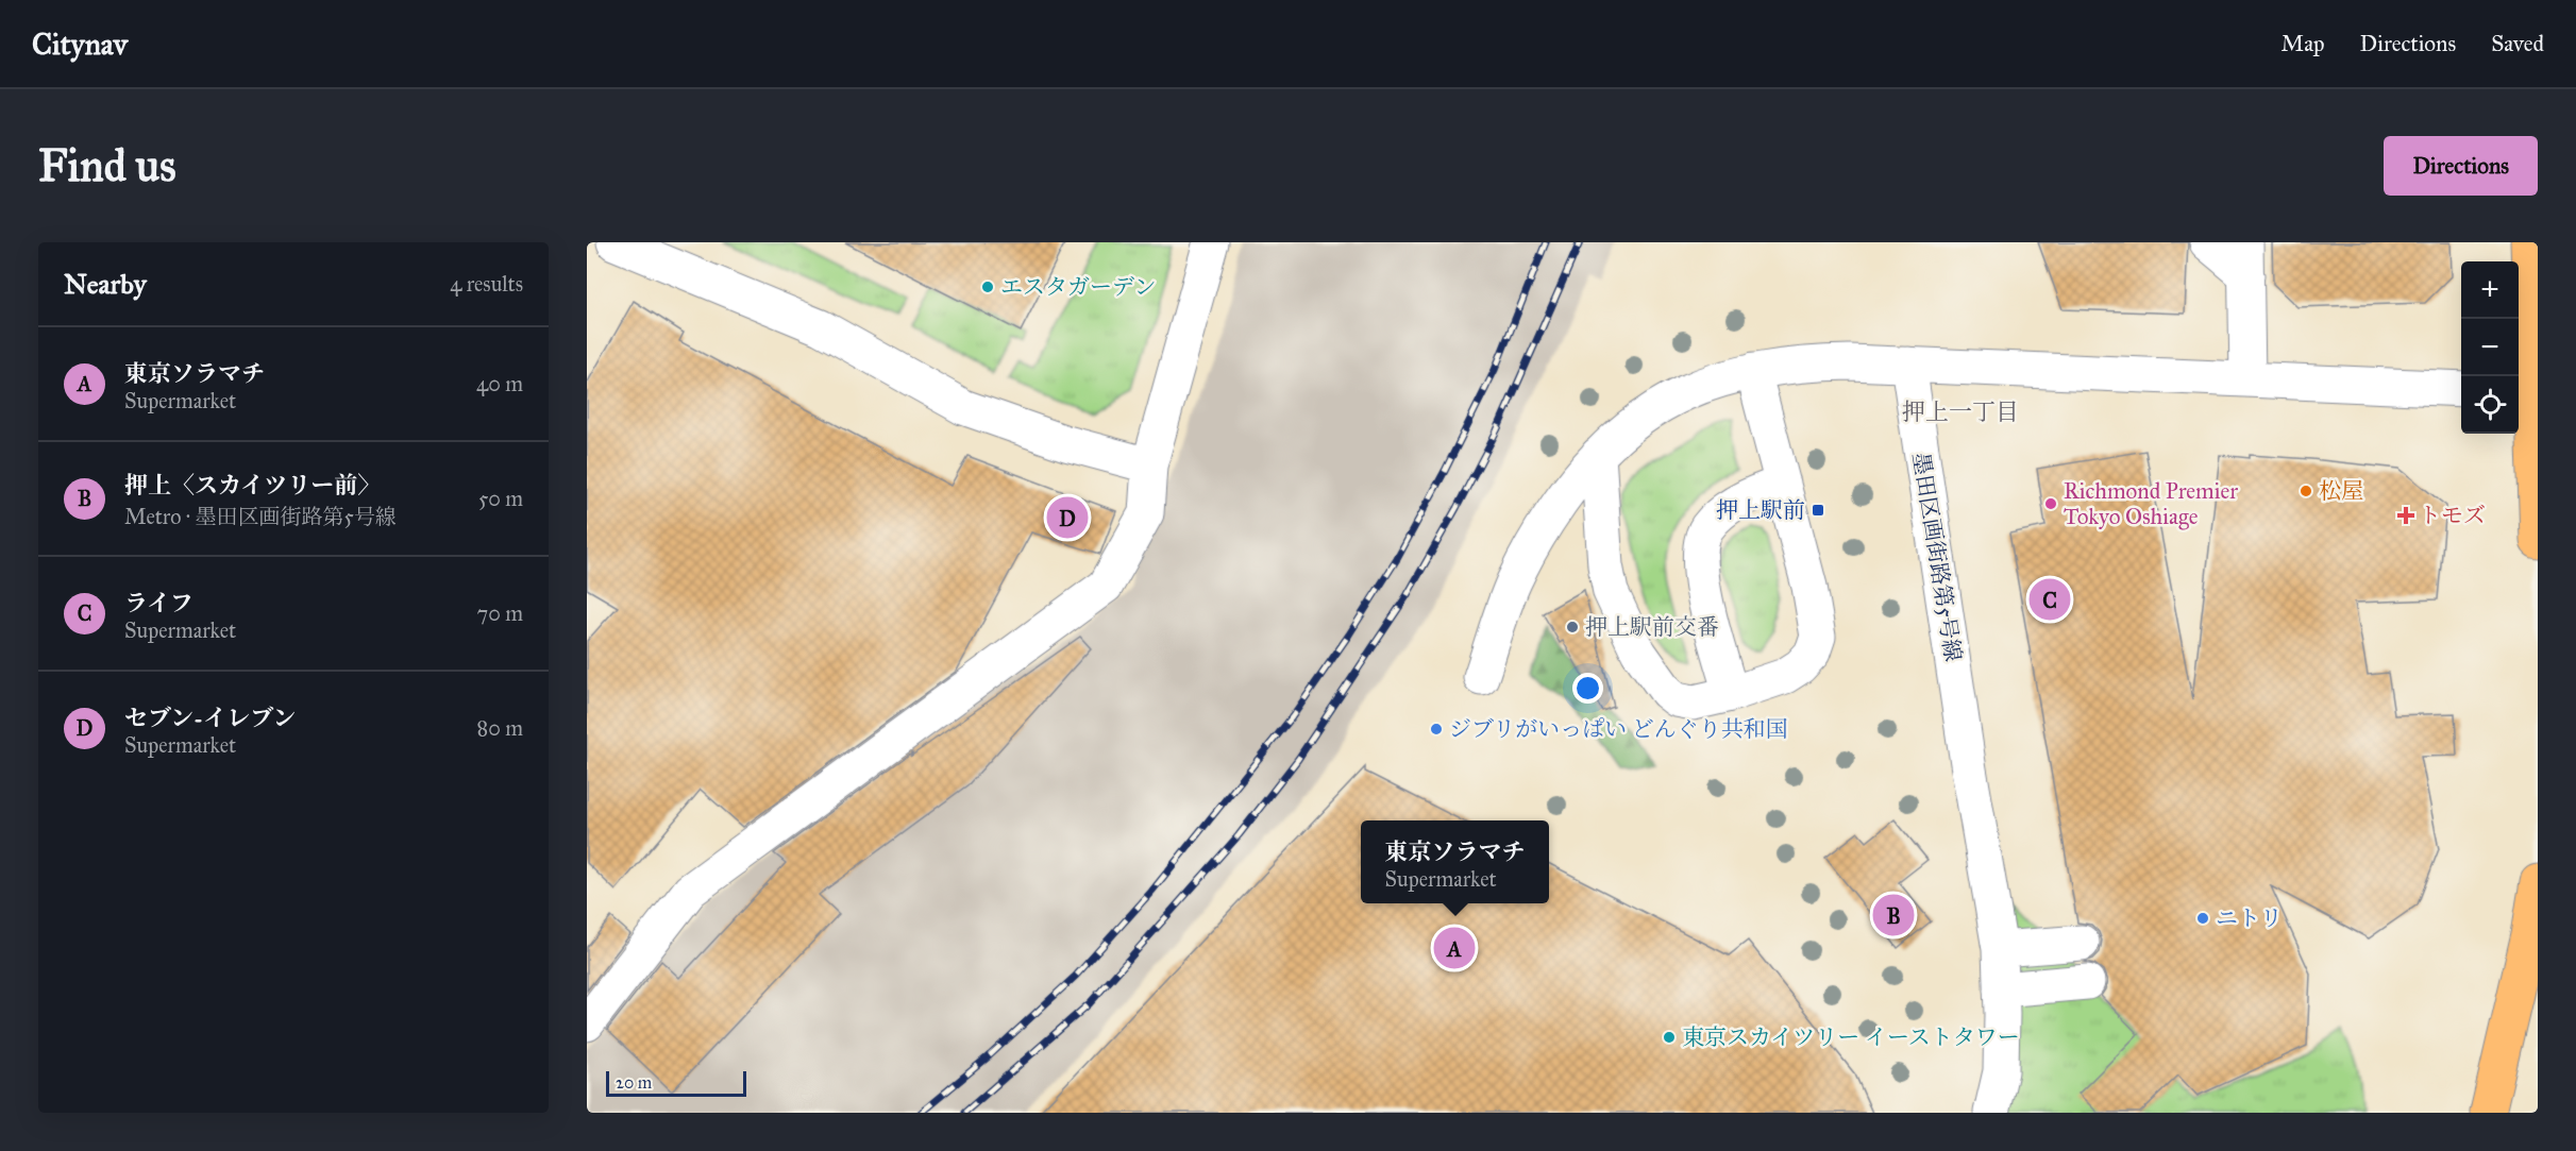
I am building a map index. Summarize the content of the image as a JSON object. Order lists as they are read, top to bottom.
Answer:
{
  "streets": {
    "street": ["墨田区画街路第5号線"]
  },
  "districts": ["押上一丁目"],
  "places": {
    "other": [
      "エスタガーデン",
      "松屋",
      "Richmond Premier Tokyo Oshiage",
      "押上駅前交番",
      "ジブリがいっぱい どんぐり共和国",
      "ニトリ",
      "東京スカイツリー イーストタワー"
    ],
    "transit": ["押上駅前"],
    "health": ["トモズ"]
  },
  "scale_bar": "20 m",
  "page": {
    "header": "Citynav",
    "nav": ["Map", "Directions", "Saved"],
    "buttons": "Directions",
    "title": "Find us",
    "heading": ["Nearby", "4 results"],
    "map_buttons": ["+", "−"],
    "list": [
      {
        "mark": "A",
        "name": "東京ソラマチ",
        "note": "Supermarket",
        "value": "40 m"
      },
      {
        "mark": "B",
        "name": "押上〈スカイツリー前〉",
        "note": "Metro · 墨田区画街路第5号線",
        "value": "50 m"
      },
      {
        "mark": "C",
        "name": "ライフ",
        "note": "Supermarket",
        "value": "70 m"
      },
      {
        "mark": "D",
        "name": "セブン-イレブン",
        "note": "Supermarket",
        "value": "80 m"
      }
    ],
    "pins": [
      "D",
      "C",
      "B",
      "A"
    ],
    "popup": ["東京ソラマチ", "Supermarket"],
    "scale": "20 m"
  }
}
